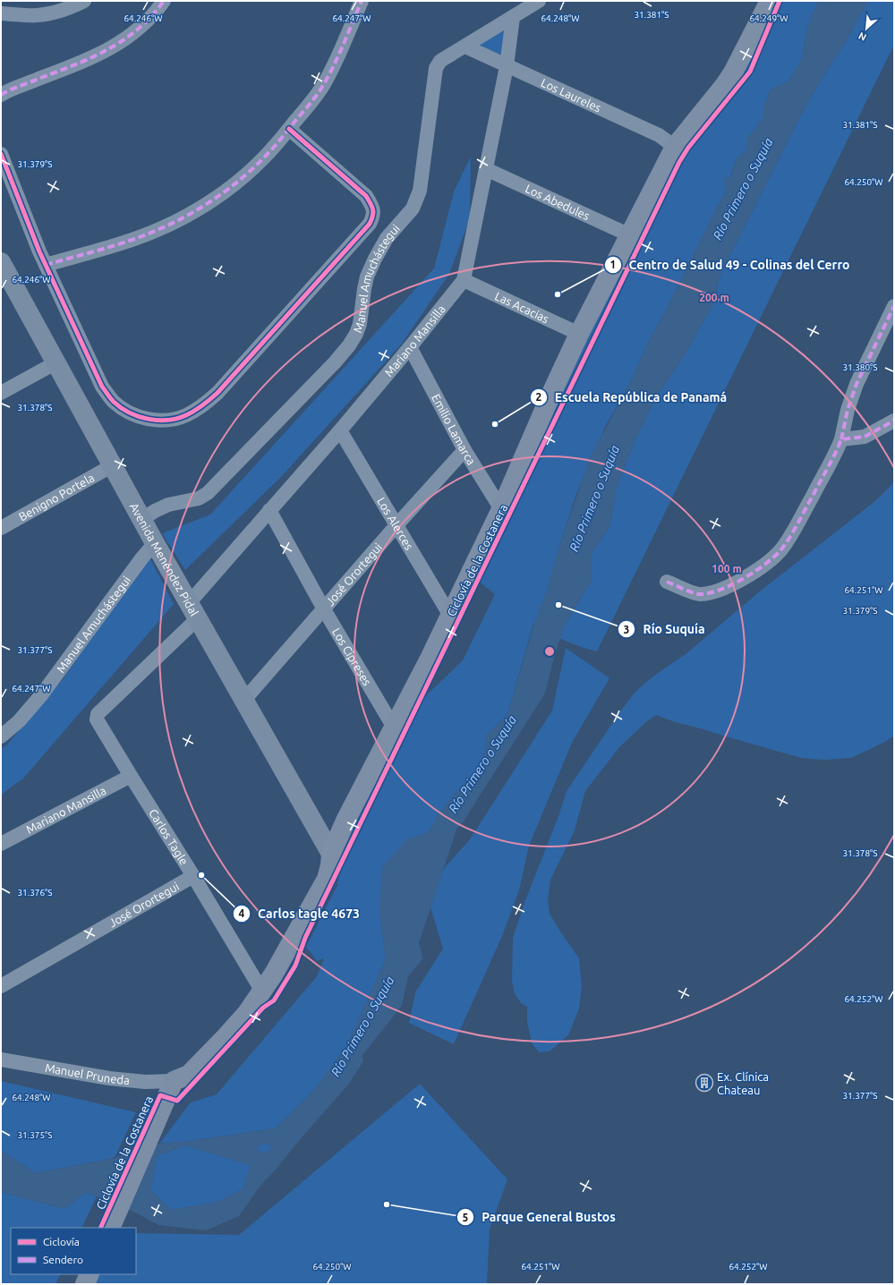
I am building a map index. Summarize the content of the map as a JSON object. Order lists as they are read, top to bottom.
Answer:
{
  "streets": {
    "main road": ["Avenida Menéndez Pidal"],
    "street": [
      "Los Laureles",
      "Los Abedules",
      "Manuel Amuchástegui",
      "Las Acacias",
      "Mariano Mansilla",
      "Emilio Lamarca",
      "Benigno Portela",
      "Los Alerces",
      "José Orortegui",
      "Los Cipreses",
      "Carlos Tagle",
      "Manuel Pruneda"
    ],
    "cycle path": ["Ciclovía de la Costanera"]
  },
  "crossings": [
    ["Los Laureles", "Manuel Amuchástegui"],
    ["Los Laureles", "Mariano Mansilla"],
    ["Los Abedules", "Mariano Mansilla"],
    ["Manuel Amuchástegui", "Mariano Mansilla"],
    ["Manuel Amuchástegui", "Avenida Menéndez Pidal"],
    ["Las Acacias", "Mariano Mansilla"],
    ["Mariano Mansilla", "Emilio Lamarca"],
    ["Mariano Mansilla", "Los Alerces"],
    ["Mariano Mansilla", "Avenida Menéndez Pidal"],
    ["Mariano Mansilla", "Los Cipreses"],
    ["Mariano Mansilla", "Carlos Tagle"],
    ["Emilio Lamarca", "José Orortegui"],
    ["Benigno Portela", "Avenida Menéndez Pidal"],
    ["Los Alerces", "José Orortegui"],
    ["Avenida Menéndez Pidal", "José Orortegui"],
    ["José Orortegui", "Los Cipreses"],
    ["José Orortegui", "Carlos Tagle"]
  ],
  "water": ["Río Primero o Suquía"],
  "places": {
    "other": [
      "Centro de Salud 49 - Colinas del Cerro",
      "Escuela República de Panamá",
      "Río Suquía",
      "Carlos tagle 4673",
      "Parque General Bustos"
    ],
    "building": ["Ex. Clínica Chateau"]
  },
  "legend": ["Ciclovía", "Sendero"],
  "north": "bottom left",
  "coordinates": [
    "31.381°S",
    "64.246°W",
    "64.247°W",
    "64.248°W",
    "64.249°W",
    "31.379°S",
    "64.250°W",
    "31.380°S",
    "31.378°S",
    "64.251°W",
    "31.377°S",
    "31.376°S",
    "64.252°W",
    "31.375°S"
  ],
  "rings": ["200 m", "100 m"]
}
